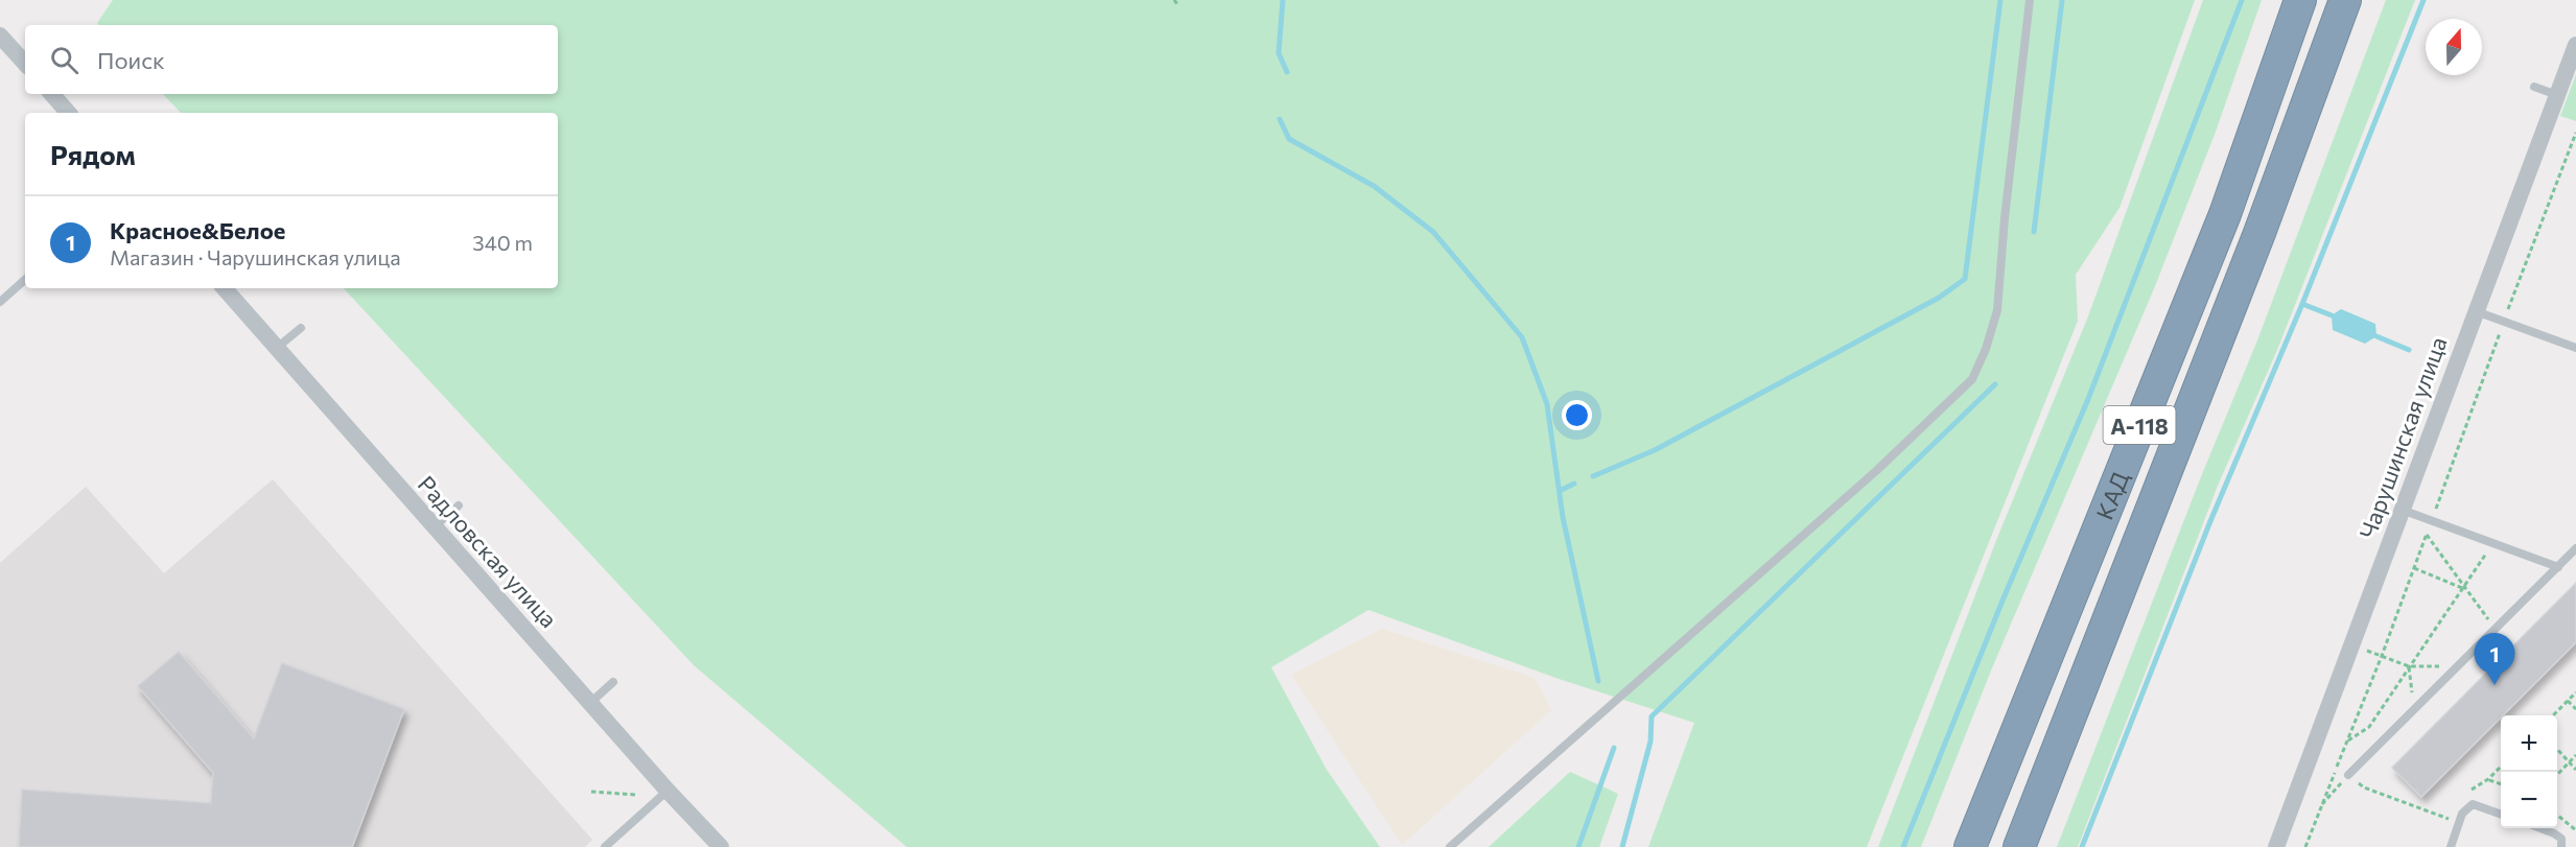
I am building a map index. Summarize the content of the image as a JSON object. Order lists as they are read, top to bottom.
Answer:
{
  "streets": {
    "highway": ["А-118", "КАД"],
    "street": ["Чарушинская улица", "Радловская улица"]
  },
  "north": "top",
  "page": {
    "search": "Поиск",
    "heading": "Рядом",
    "list": [
      {
        "mark": "1",
        "name": "Красное&Белое",
        "note": "Магазин · Чарушинская улица",
        "value": "340 m"
      }
    ],
    "pins": "1",
    "map_buttons": ["+", "−"]
  }
}
